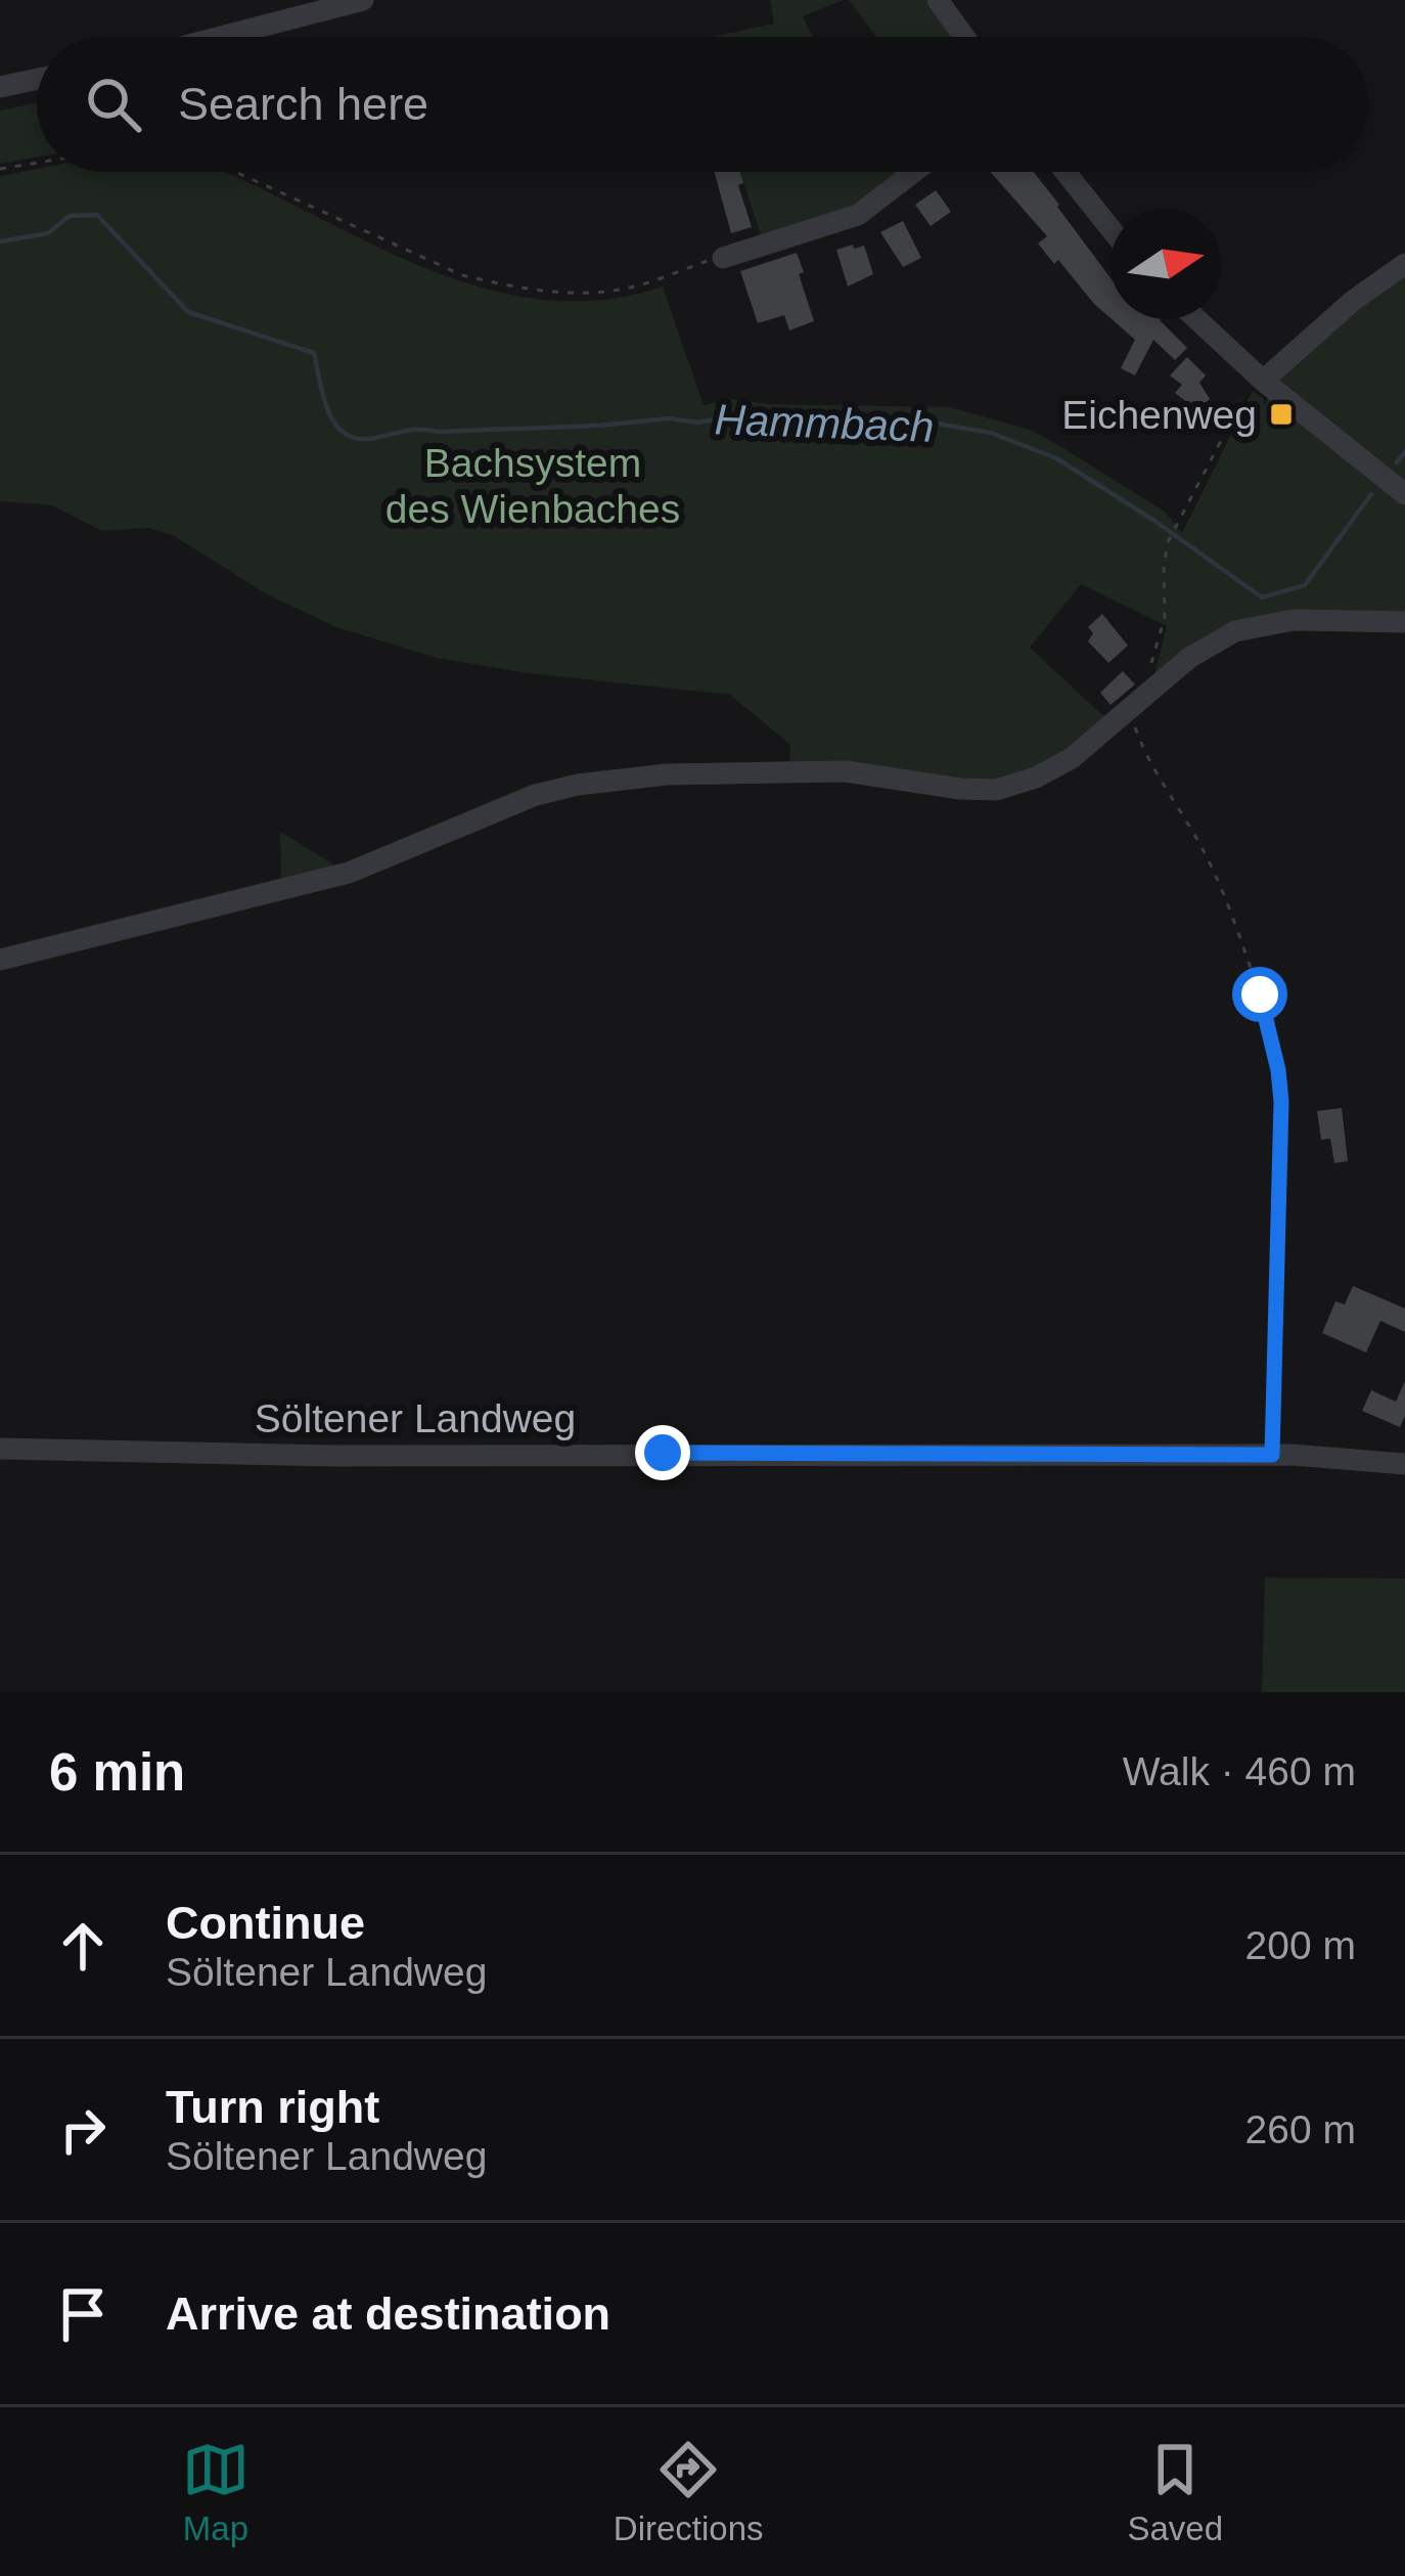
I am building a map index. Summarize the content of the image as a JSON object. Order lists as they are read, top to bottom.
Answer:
{
  "streets": {
    "street": ["Söltener Landweg"]
  },
  "water": ["Hammbach"],
  "parks": ["Bachsystem des Wienbaches"],
  "places": {
    "transit": ["Eichenweg"]
  },
  "north": "right",
  "page": {
    "search": "Search here",
    "heading": ["6 min", "Walk · 460 m"],
    "list": [
      ["Continue", "Söltener Landweg", "200 m"],
      ["Turn right", "Söltener Landweg", "260 m"],
      "Arrive at destination"
    ],
    "nav": ["Map", "Directions", "Saved"]
  }
}
